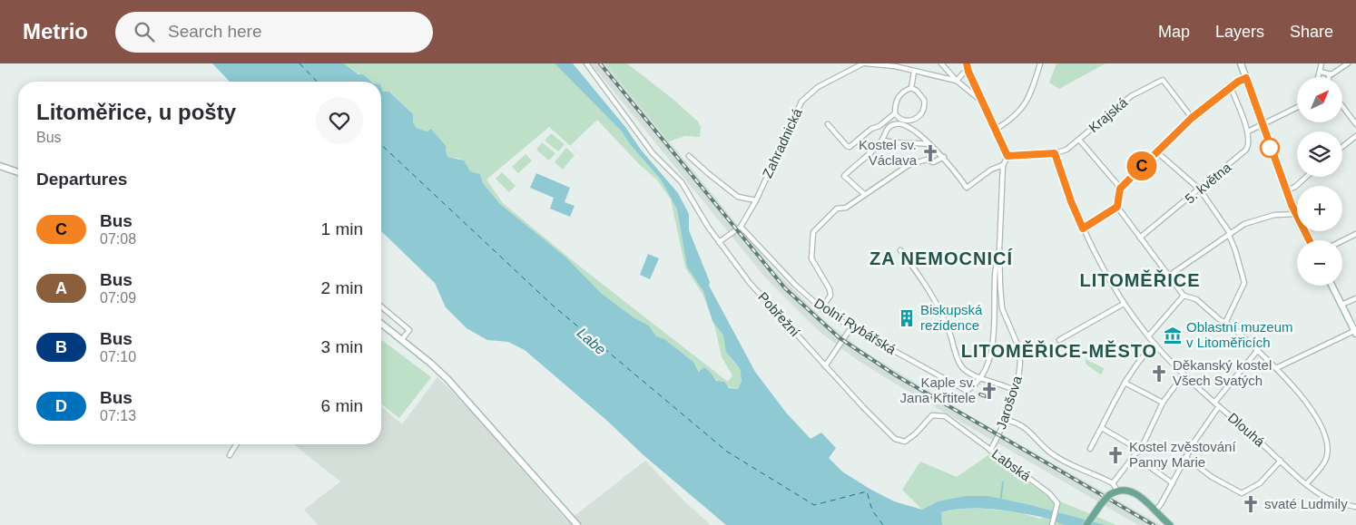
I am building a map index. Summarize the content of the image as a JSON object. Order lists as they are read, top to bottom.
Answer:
{
  "streets": {
    "street": [
      "Krajská",
      "Zahradnická",
      "5. května",
      "Pobřežní",
      "Dolní Rybářská",
      "Jarošova",
      "Dlouhá",
      "Labská"
    ]
  },
  "crossings": [
    ["Krajská", "Dlouhá"],
    ["Zahradnická", "Pobřežní"],
    ["Zahradnická", "Dolní Rybářská"],
    ["Pobřežní", "Labská"],
    ["Jarošova", "Labská"]
  ],
  "districts": ["ZA NEMOCNICÍ", "LITOMĚŘICE", "LITOMĚŘICE-MĚSTO"],
  "water": ["Labe"],
  "places": {
    "church": [
      "Kostel sv. Václava",
      "Děkanský kostel Všech Svatých",
      "Kaple sv. Jana Křtitele",
      "Kostel zvěstování Panny Marie",
      "svaté Ludmily"
    ],
    "building": ["Biskupská rezidence"],
    "museum": ["Oblastní muzeum v Litoměřicích"]
  },
  "lines": ["bus line C"],
  "north": "top right",
  "page": {
    "header": "Metrio",
    "search": "Search here",
    "nav": ["Map", "Layers", "Share"],
    "on_map": "C",
    "map_buttons": ["+", "−"],
    "heading": [
      ["Litoměřice, u pošty", "Bus"],
      "Departures"
    ],
    "list": [
      {
        "mark": "C",
        "name": "Bus",
        "note": "07:08",
        "value": "1 min"
      },
      {
        "mark": "A",
        "name": "Bus",
        "note": "07:09",
        "value": "2 min"
      },
      {
        "mark": "B",
        "name": "Bus",
        "note": "07:10",
        "value": "3 min"
      },
      {
        "mark": "D",
        "name": "Bus",
        "note": "07:13",
        "value": "6 min"
      }
    ]
  }
}
